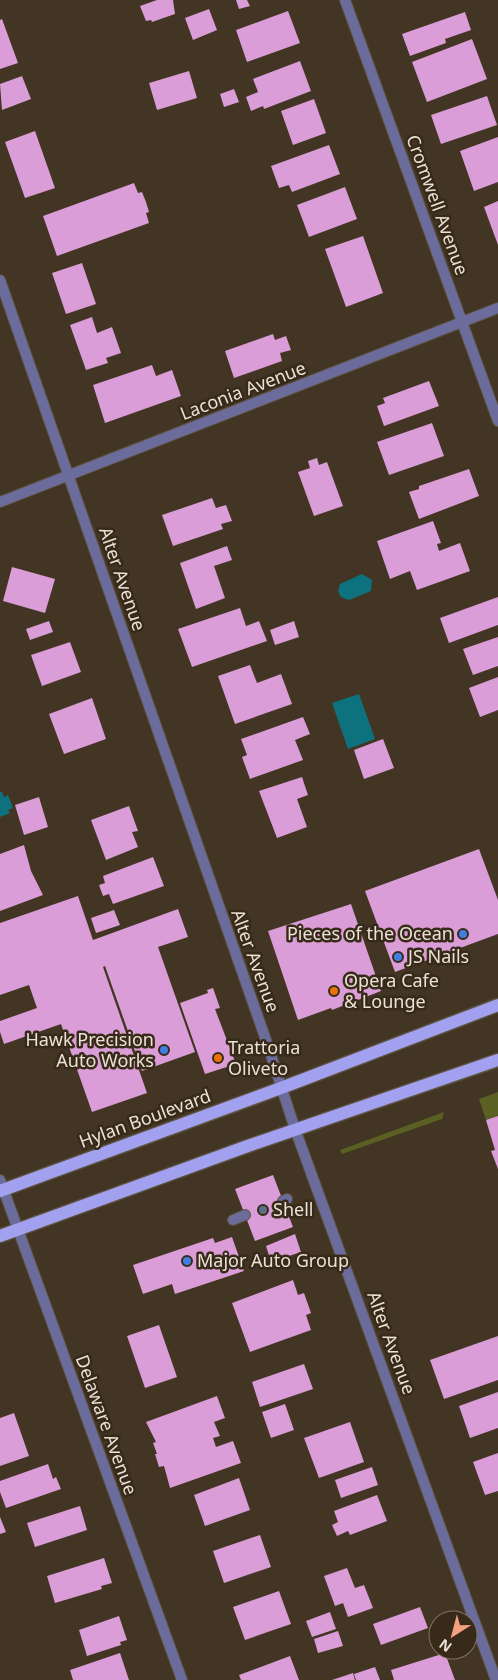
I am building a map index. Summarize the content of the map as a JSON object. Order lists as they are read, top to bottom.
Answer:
{
  "streets": {
    "main road": ["Hylan Boulevard"],
    "street": [
      "Cromwell Avenue",
      "Laconia Avenue",
      "Alter Avenue",
      "Delaware Avenue"
    ]
  },
  "crossings": [
    ["Cromwell Avenue", "Laconia Avenue"],
    ["Laconia Avenue", "Alter Avenue"],
    ["Alter Avenue", "Hylan Boulevard"],
    ["Hylan Boulevard", "Delaware Avenue"]
  ],
  "places": [
    "Pieces of the Ocean",
    "JS Nails",
    "Opera Cafe & Lounge",
    "Hawk Precision Auto Works",
    "Trattoria Oliveto",
    "Shell",
    "Major Auto Group"
  ],
  "north": "bottom left"
}
